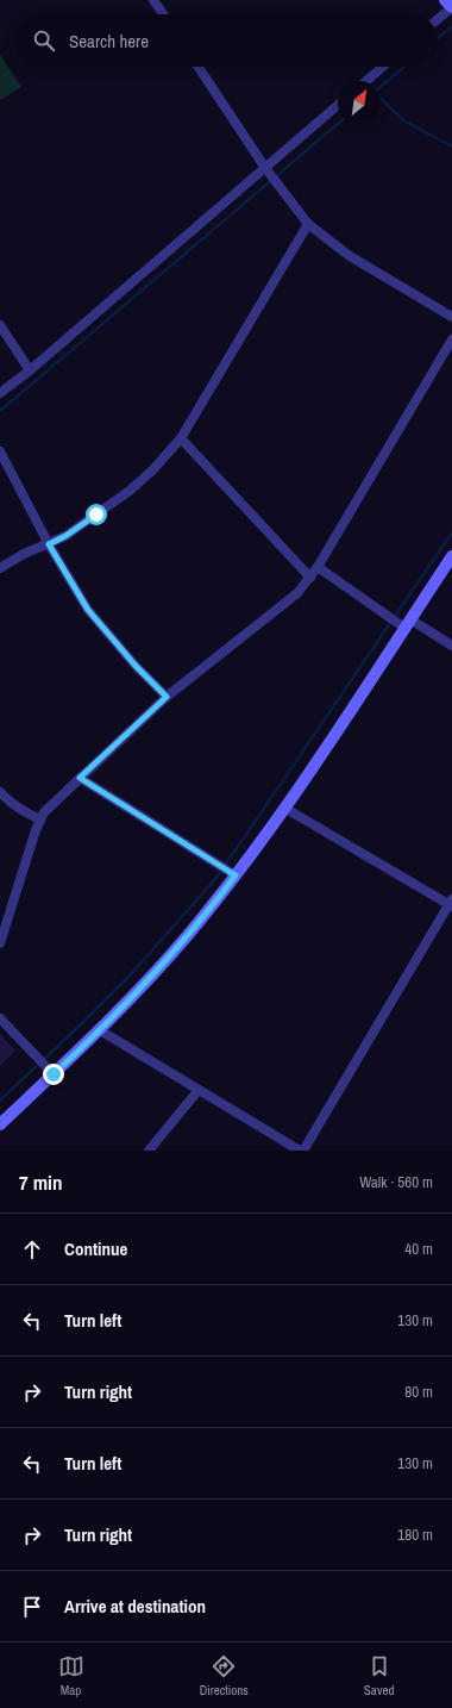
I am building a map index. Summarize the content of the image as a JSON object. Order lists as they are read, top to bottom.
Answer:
{
  "north": "top right",
  "page": {
    "search": "Search here",
    "heading": ["7 min", "Walk · 560 m"],
    "list": [
      ["Continue", "40 m"],
      ["Turn left", "130 m"],
      ["Turn right", "80 m"],
      ["Turn left", "130 m"],
      ["Turn right", "180 m"],
      "Arrive at destination"
    ],
    "nav": ["Map", "Directions", "Saved"]
  }
}
